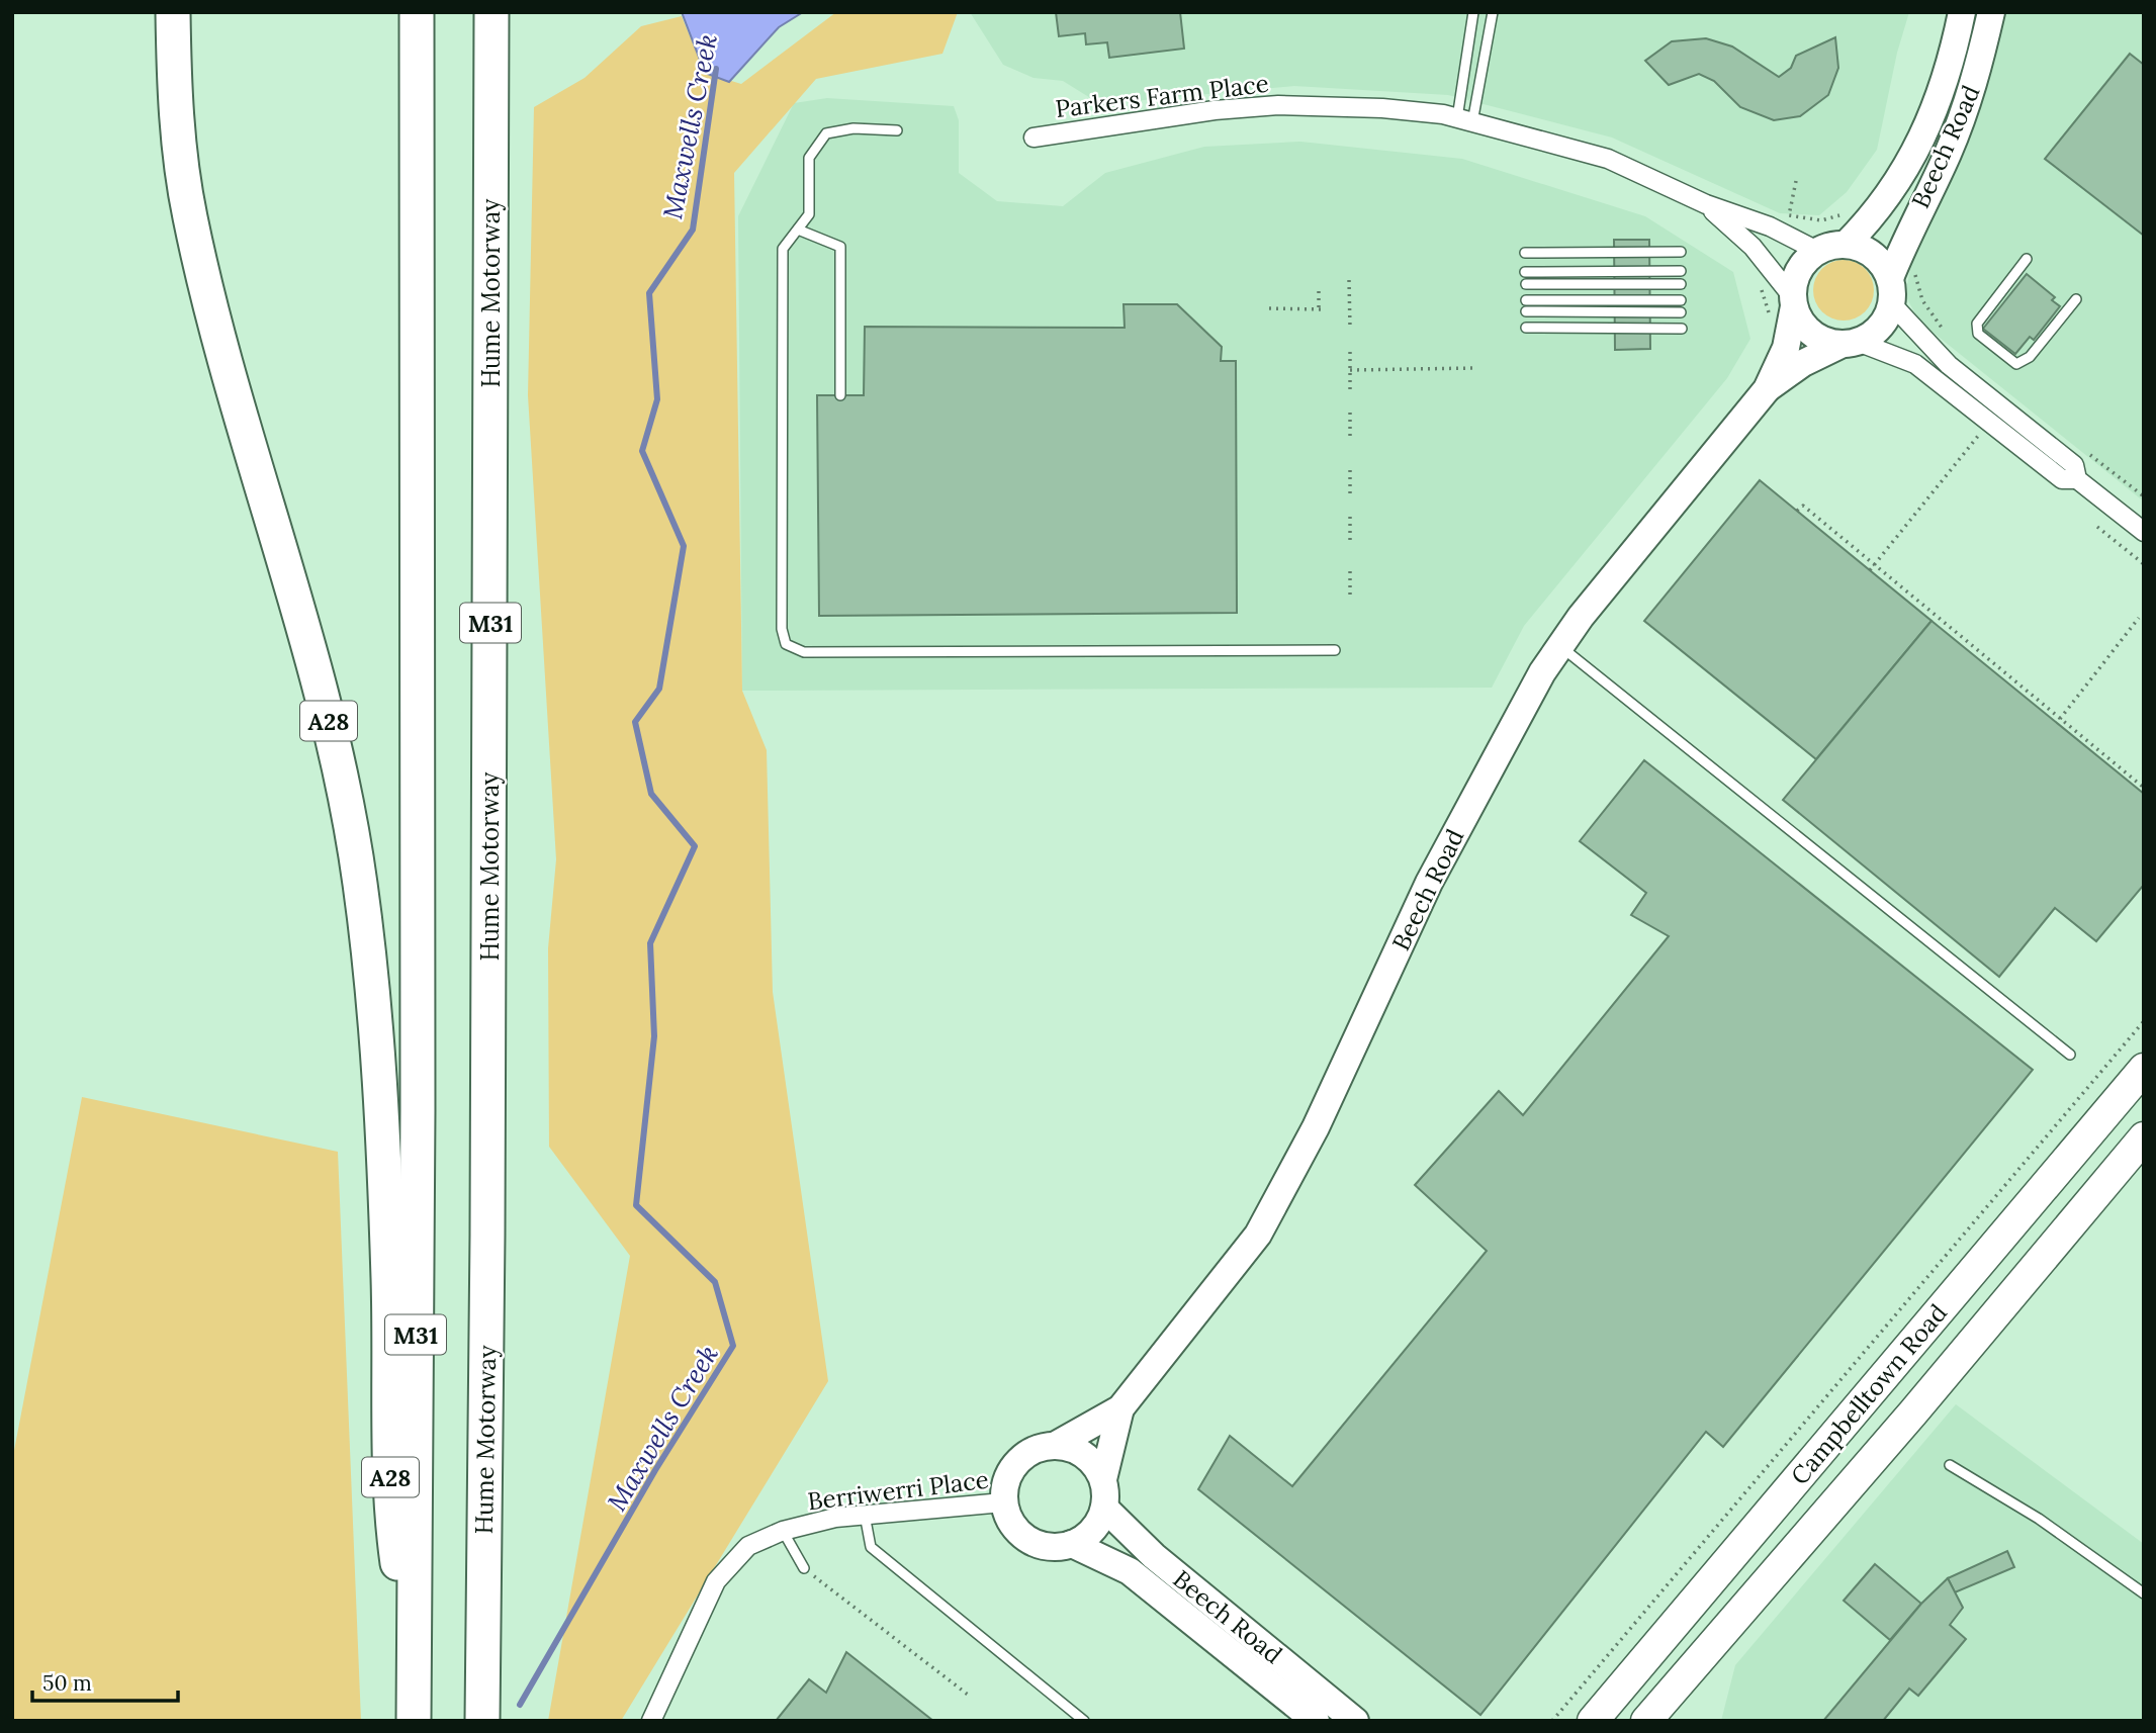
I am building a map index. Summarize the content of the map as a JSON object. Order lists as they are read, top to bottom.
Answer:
{
  "streets": {
    "highway": ["Hume Motorway", "M31", "A28"],
    "main road": ["Beech Road", "Campbelltown Road"],
    "street": ["Parkers Farm Place", "Berriwerri Place"]
  },
  "crossings": [
    ["Parkers Farm Place", "Beech Road"],
    ["Beech Road", "Berriwerri Place"],
    ["M31", "A28"]
  ],
  "water": ["Maxwells Creek"],
  "scale_bar": "50 m"
}
